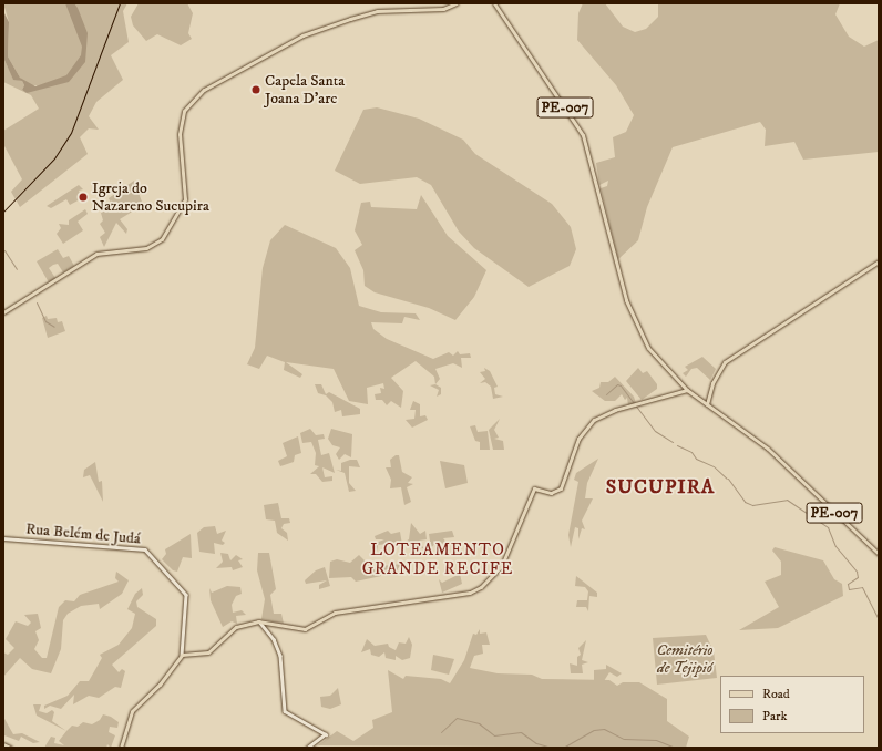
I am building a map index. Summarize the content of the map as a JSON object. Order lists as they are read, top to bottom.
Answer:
{
  "streets": {
    "main road": ["PE-007"],
    "street": ["Rua Belém de Judá"]
  },
  "districts": ["SUCUPIRA", "LOTEAMENTO GRANDE RECIFE"],
  "parks": ["Cemitério de Tejipió"],
  "places": ["Capela Santa Joana D'arc", "Igreja do Nazareno Sucupira"],
  "legend": ["Road", "Park"]
}
